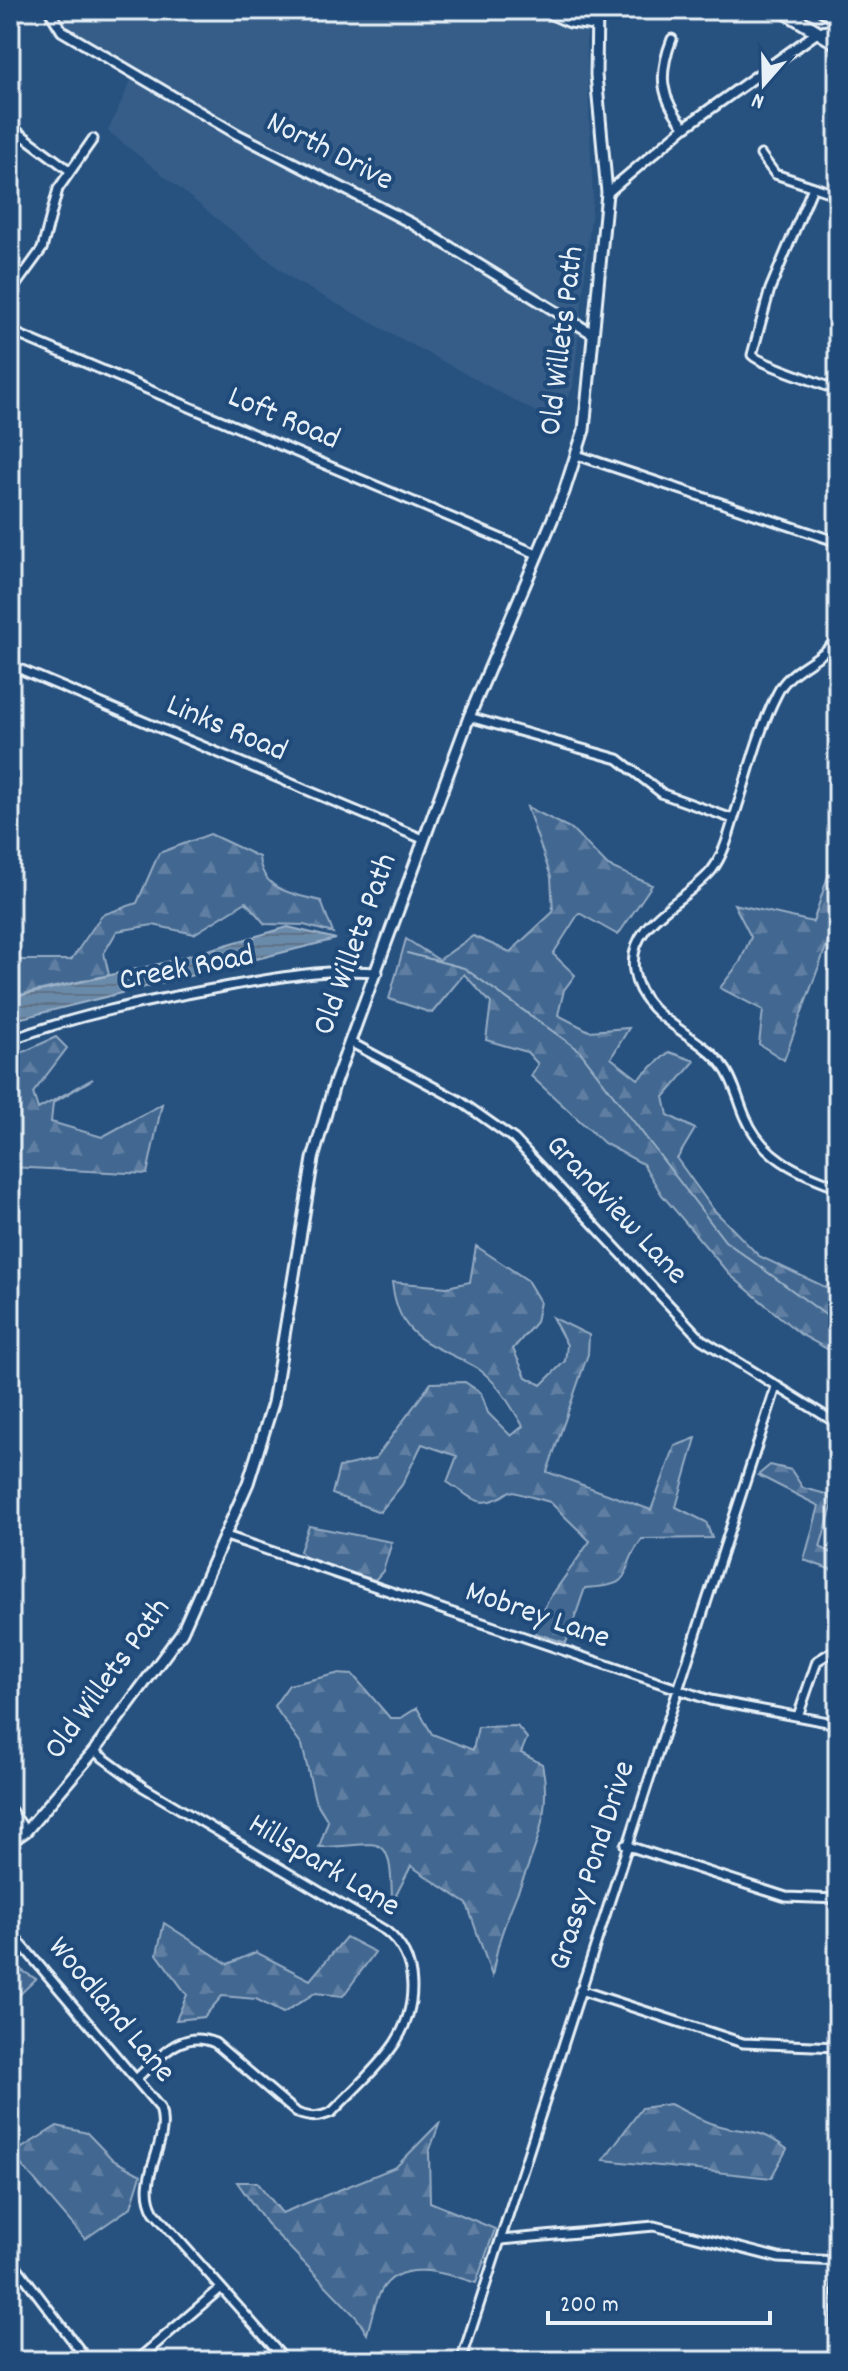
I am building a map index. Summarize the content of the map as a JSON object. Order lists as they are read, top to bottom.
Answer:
{
  "streets": {
    "main road": ["Old Willets Path"],
    "street": [
      "North Drive",
      "Loft Road",
      "Links Road",
      "Creek Road",
      "Grandview Lane",
      "Mobrey Lane",
      "Grassy Pond Drive",
      "Hillspark Lane",
      "Woodland Lane"
    ]
  },
  "crossings": [
    ["North Drive", "Old Willets Path"],
    ["Old Willets Path", "Loft Road"],
    ["Old Willets Path", "Links Road"],
    ["Old Willets Path", "Creek Road"],
    ["Old Willets Path", "Grandview Lane"],
    ["Old Willets Path", "Mobrey Lane"],
    ["Old Willets Path", "Hillspark Lane"],
    ["Grandview Lane", "Grassy Pond Drive"],
    ["Mobrey Lane", "Grassy Pond Drive"],
    ["Hillspark Lane", "Woodland Lane"]
  ],
  "scale_bar": "200 m",
  "north": "bottom"
}
